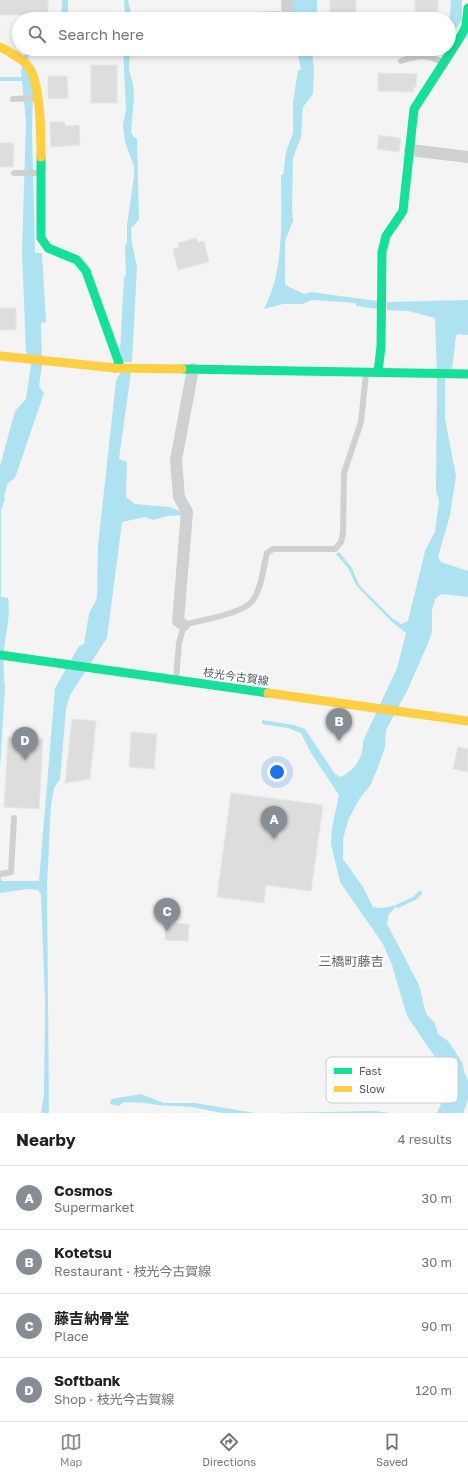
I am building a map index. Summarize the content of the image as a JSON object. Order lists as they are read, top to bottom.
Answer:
{
  "streets": {
    "street": ["枝光今古賀線"]
  },
  "districts": ["三橋町藤吉"],
  "legend": ["Fast", "Slow"],
  "page": {
    "search": "Search here",
    "pins": [
      "B",
      "D",
      "A",
      "C"
    ],
    "heading": ["Nearby", "4 results"],
    "list": [
      {
        "mark": "A",
        "name": "Cosmos",
        "note": "Supermarket",
        "value": "30 m"
      },
      {
        "mark": "B",
        "name": "Kotetsu",
        "note": "Restaurant · 枝光今古賀線",
        "value": "30 m"
      },
      {
        "mark": "C",
        "name": "藤吉納骨堂",
        "note": "Place",
        "value": "90 m"
      },
      {
        "mark": "D",
        "name": "Softbank",
        "note": "Shop · 枝光今古賀線",
        "value": "120 m"
      }
    ],
    "nav": ["Map", "Directions", "Saved"]
  }
}
